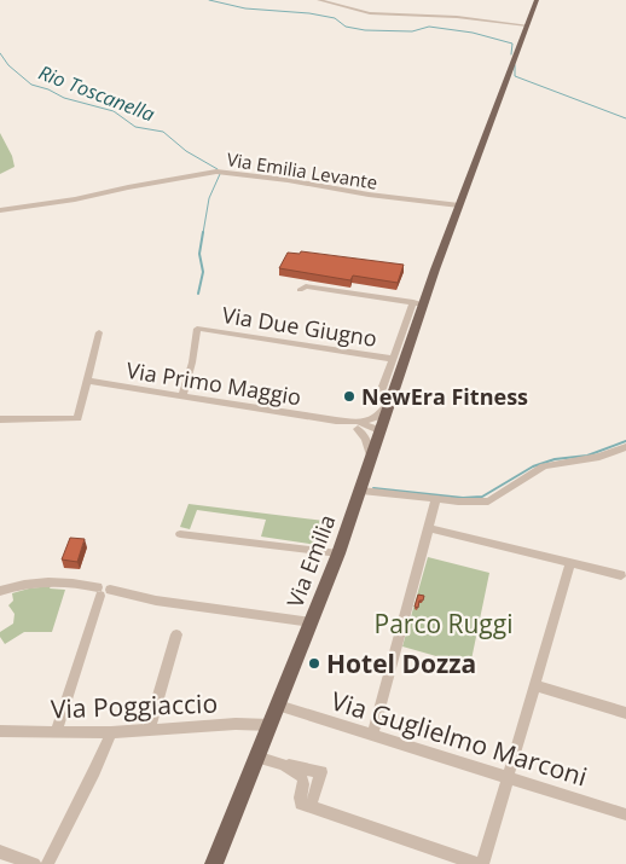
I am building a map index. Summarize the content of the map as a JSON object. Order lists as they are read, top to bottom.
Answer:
{
  "streets": {
    "main road": ["Via Emilia"],
    "street": [
      "Via Emilia Levante",
      "Via Due Giugno",
      "Via Primo Maggio",
      "Via Poggiaccio",
      "Via Guglielmo Marconi"
    ]
  },
  "crossings": [
    ["Via Emilia Levante", "Via Emilia"],
    ["Via Due Giugno", "Via Primo Maggio"],
    ["Via Due Giugno", "Via Emilia"],
    ["Via Primo Maggio", "Via Emilia"],
    ["Via Emilia", "Via Poggiaccio"],
    ["Via Emilia", "Via Guglielmo Marconi"]
  ],
  "water": ["Rio Toscanella"],
  "parks": ["Parco Ruggi"],
  "places": ["NewEra Fitness", "Hotel Dozza"]
}
